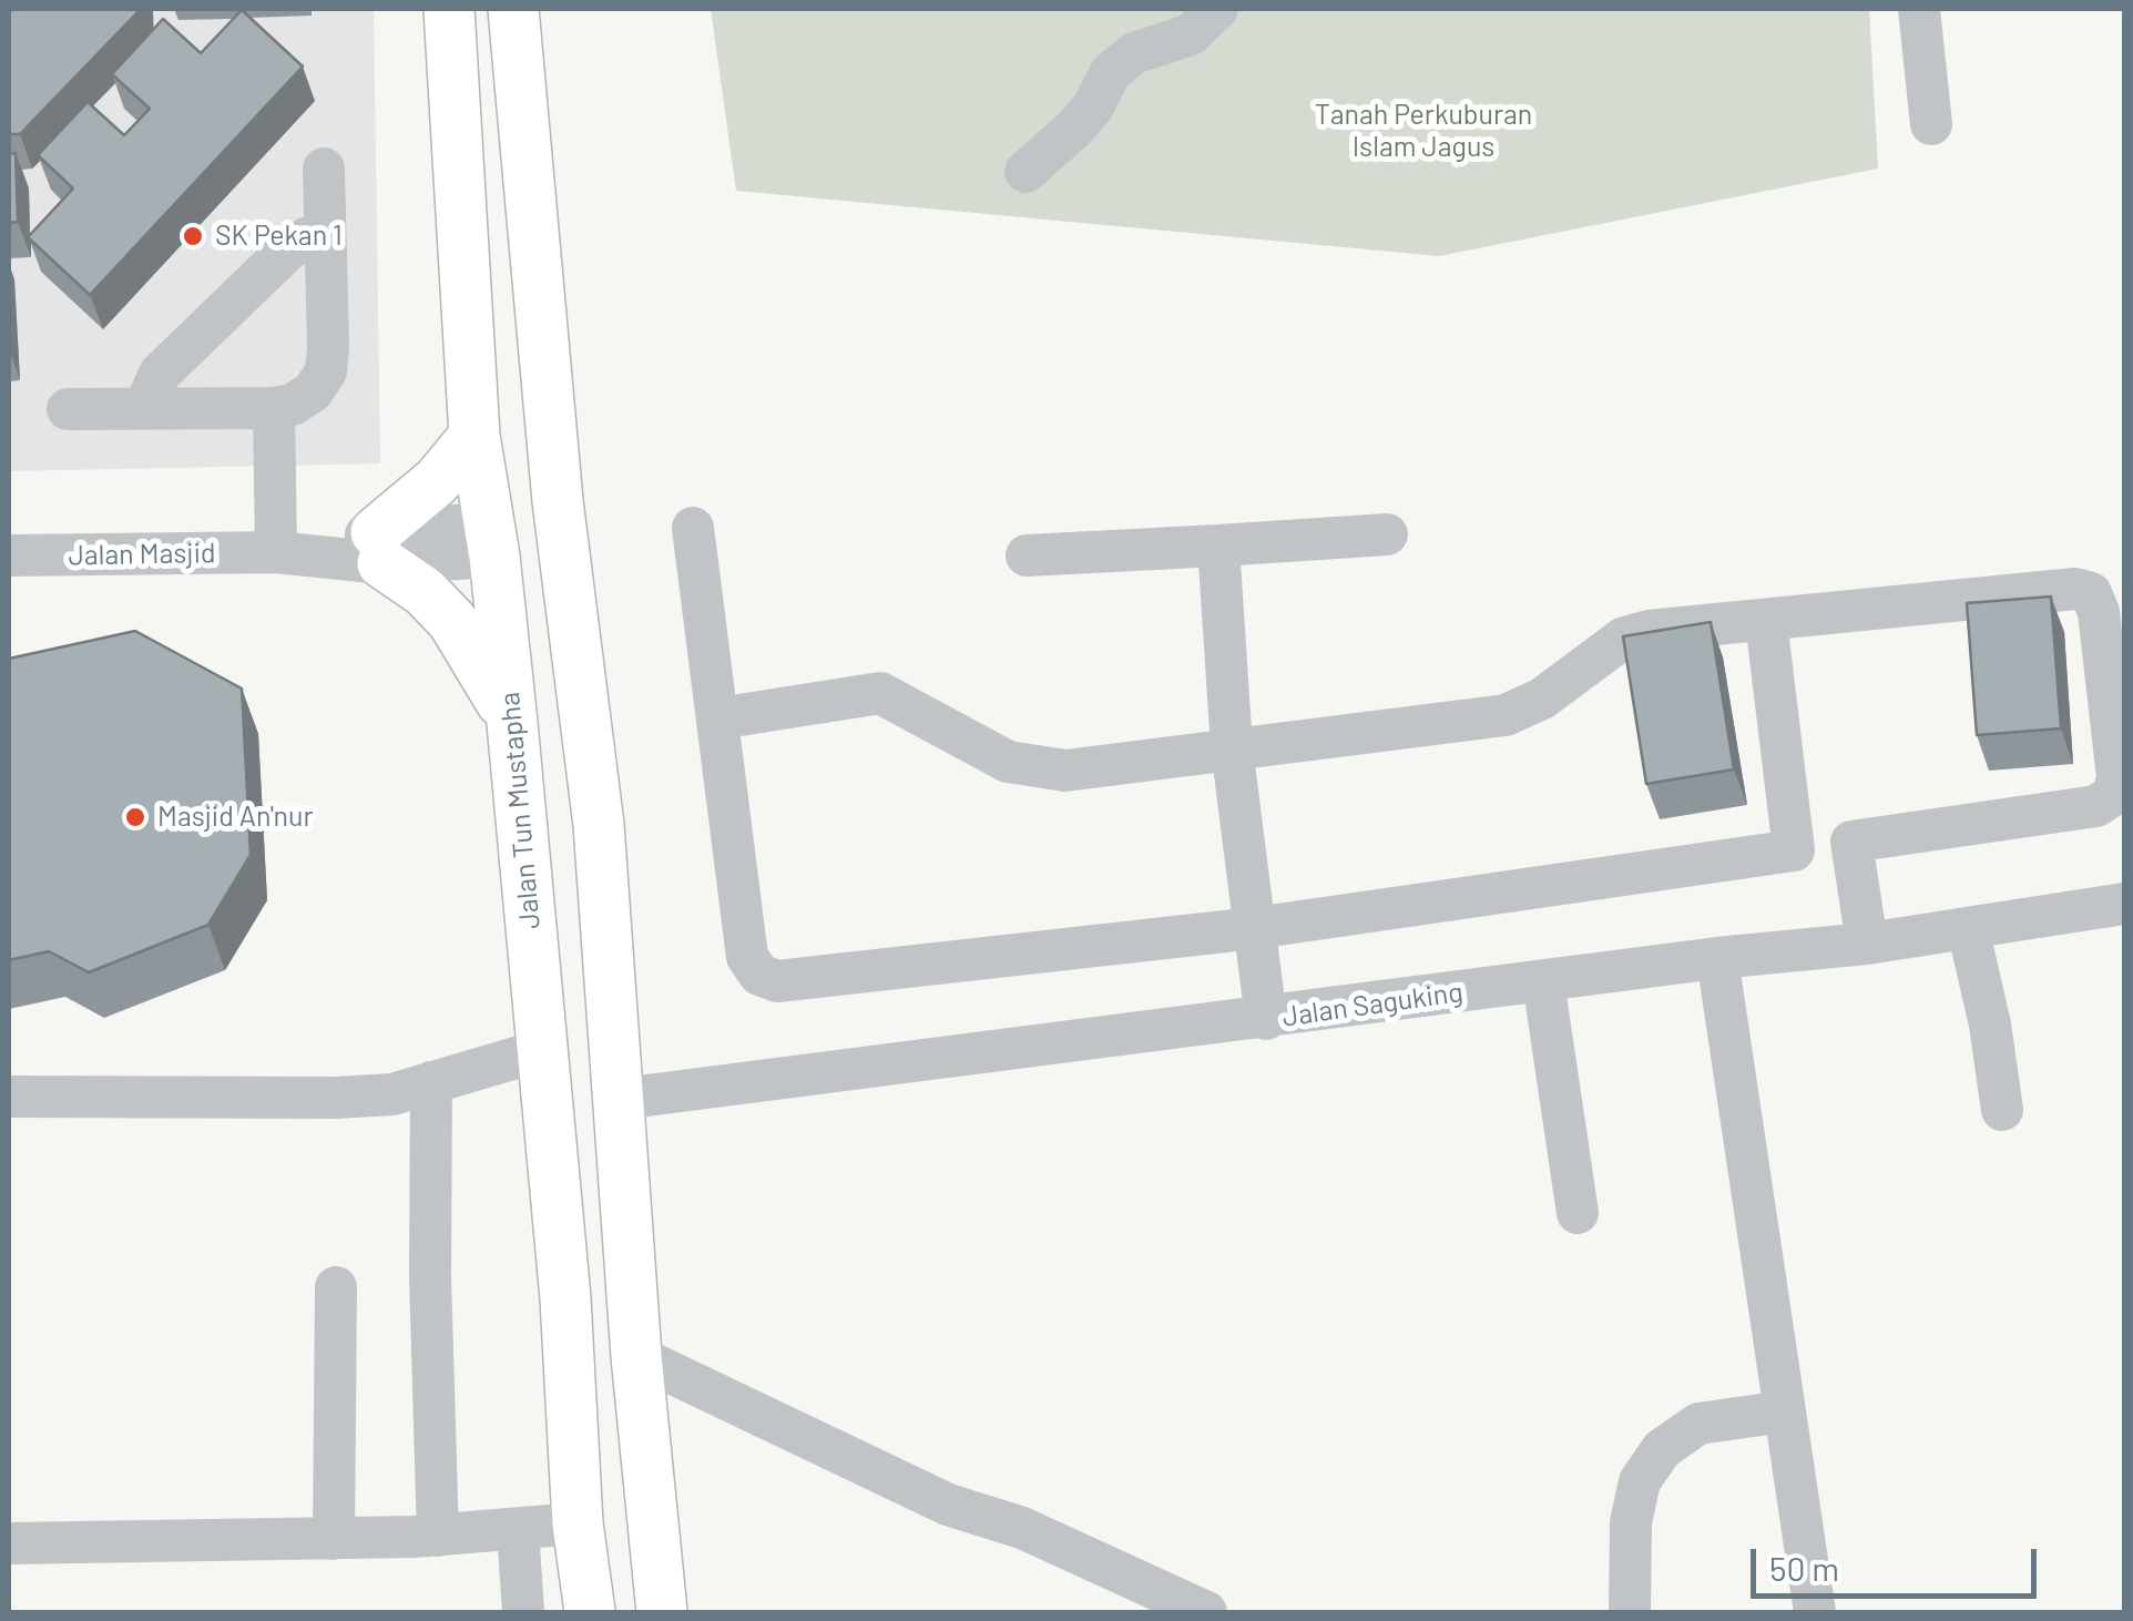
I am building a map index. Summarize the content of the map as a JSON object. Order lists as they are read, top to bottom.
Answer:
{
  "streets": {
    "main road": ["Jalan Tun Mustapha"],
    "street": ["Jalan Masjid", "Jalan Saguking"]
  },
  "crossings": [
    ["Jalan Masjid", "Jalan Tun Mustapha"]
  ],
  "parks": ["Tanah Perkuburan Islam Jagus"],
  "places": ["SK Pekan 1", "Masjid An'nur"],
  "scale_bar": "50 m"
}
